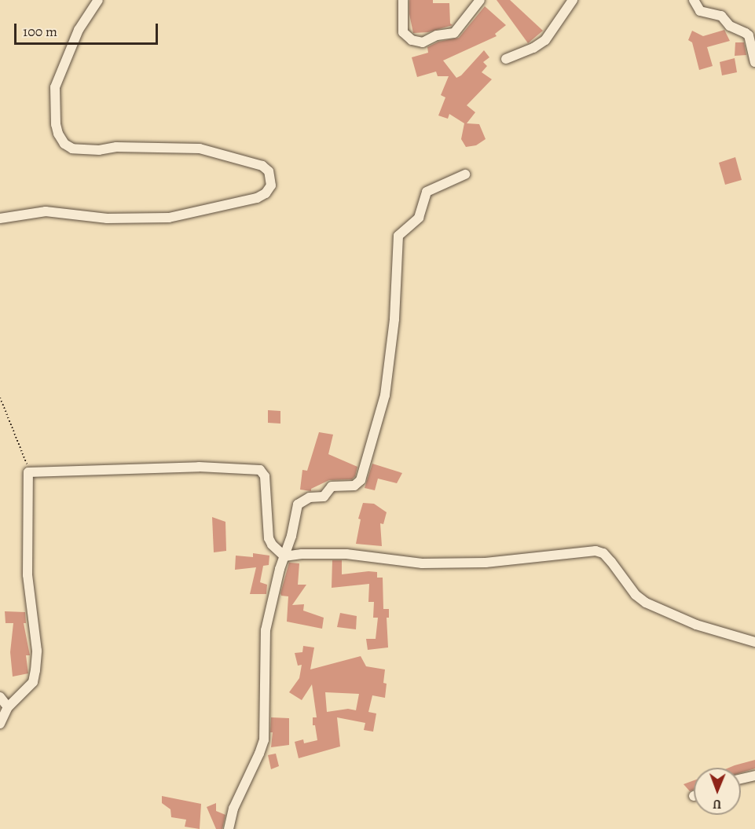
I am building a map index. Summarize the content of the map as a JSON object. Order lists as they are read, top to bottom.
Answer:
{
  "scale_bar": "100 m",
  "north": "bottom"
}
